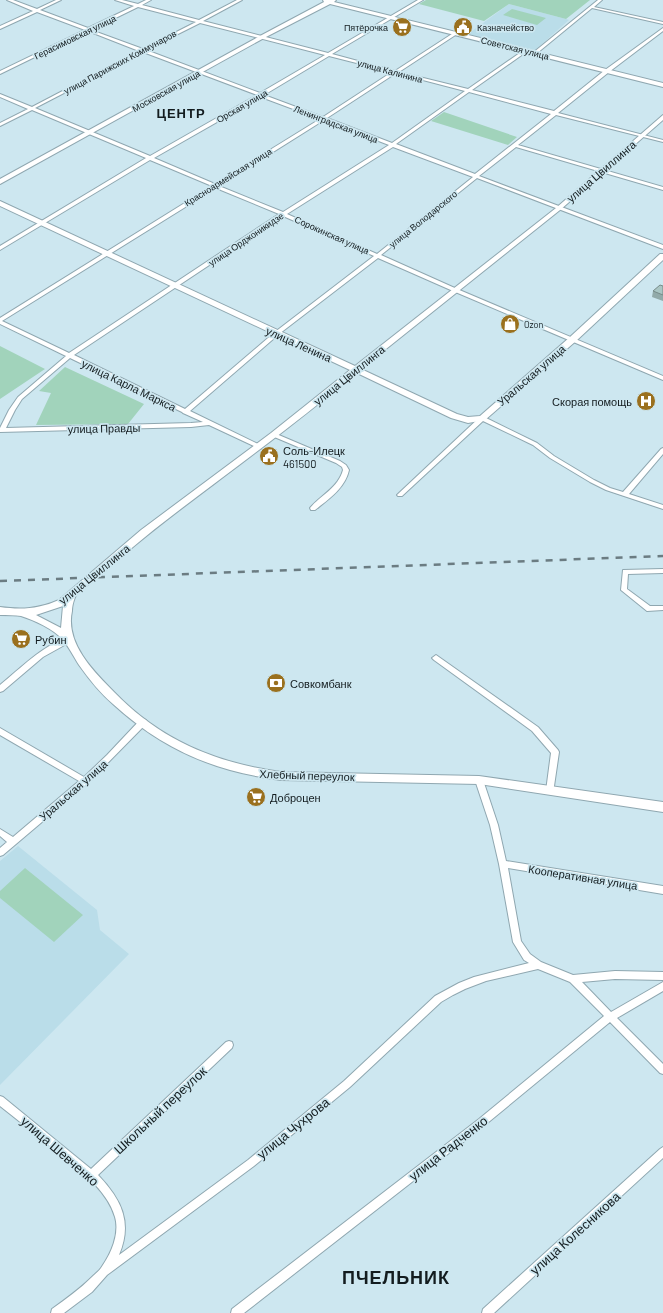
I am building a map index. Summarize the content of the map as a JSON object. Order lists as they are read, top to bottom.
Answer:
{
  "streets": {
    "street": [
      "Герасимовская улица",
      "Советская улица",
      "улица Парижских Коммунаров",
      "улица Калинина",
      "Московская улица",
      "Орская улица",
      "Ленинградская улица",
      "улица Цвиллинга",
      "Красноармейская улица",
      "улица Володарского",
      "Сорокинская улица",
      "улица Орджоникидзе",
      "улица Ленина",
      "Уральская улица",
      "улица Карла Маркса",
      "улица Правды",
      "Хлебный переулок",
      "Кооперативная улица",
      "Школьный переулок",
      "улица Чухрова",
      "улица Радченко",
      "улица Шевченко",
      "улица Колесникова"
    ]
  },
  "crossings": [
    ["Герасимовская улица", "улица Калинина"],
    ["Герасимовская улица", "Ленинградская улица"],
    ["Советская улица", "Московская улица"],
    ["Советская улица", "Орская улица"],
    ["Советская улица", "Красноармейская улица"],
    ["Советская улица", "улица Володарского"],
    ["Советская улица", "улица Орджоникидзе"],
    ["улица Парижских Коммунаров", "улица Калинина"],
    ["улица Парижских Коммунаров", "Ленинградская улица"],
    ["улица Парижских Коммунаров", "Сорокинская улица"],
    ["улица Калинина", "Московская улица"],
    ["улица Калинина", "Орская улица"],
    ["улица Калинина", "улица Цвиллинга"],
    ["улица Калинина", "Красноармейская улица"],
    ["улица Калинина", "улица Володарского"],
    ["улица Калинина", "улица Орджоникидзе"],
    ["Московская улица", "Ленинградская улица"],
    ["Московская улица", "Сорокинская улица"],
    ["Орская улица", "Ленинградская улица"],
    ["Орская улица", "Сорокинская улица"],
    ["Орская улица", "улица Ленина"],
    ["Ленинградская улица", "улица Цвиллинга"],
    ["Ленинградская улица", "Красноармейская улица"],
    ["Ленинградская улица", "улица Володарского"],
    ["Ленинградская улица", "улица Орджоникидзе"],
    ["улица Цвиллинга", "Сорокинская улица"],
    ["улица Цвиллинга", "улица Ленина"],
    ["улица Цвиллинга", "улица Карла Маркса"],
    ["улица Цвиллинга", "Хлебный переулок"],
    ["Красноармейская улица", "Сорокинская улица"],
    ["Красноармейская улица", "улица Ленина"],
    ["Красноармейская улица", "улица Карла Маркса"],
    ["улица Володарского", "Сорокинская улица"],
    ["улица Володарского", "улица Ленина"],
    ["улица Володарского", "улица Карла Маркса"],
    ["Сорокинская улица", "улица Орджоникидзе"],
    ["Сорокинская улица", "Уральская улица"],
    ["улица Орджоникидзе", "улица Ленина"],
    ["улица Орджоникидзе", "улица Карла Маркса"],
    ["улица Орджоникидзе", "улица Правды"],
    ["улица Ленина", "Уральская улица"],
    ["Уральская улица", "Хлебный переулок"],
    ["улица Карла Маркса", "улица Правды"],
    ["Школьный переулок", "улица Шевченко"],
    ["улица Чухрова", "улица Шевченко"]
  ],
  "districts": ["ЦЕНТР", "ПЧЕЛЬНИК"],
  "places": {
    "supermarket": ["Пятёрочка", "Рубин", "Доброцен"],
    "public building": ["Казначейство", "Соль-Илецк 461500"],
    "shop": ["Ozon"],
    "hospital": ["Скорая помощь"],
    "bank": ["Совкомбанк"]
  }
}
